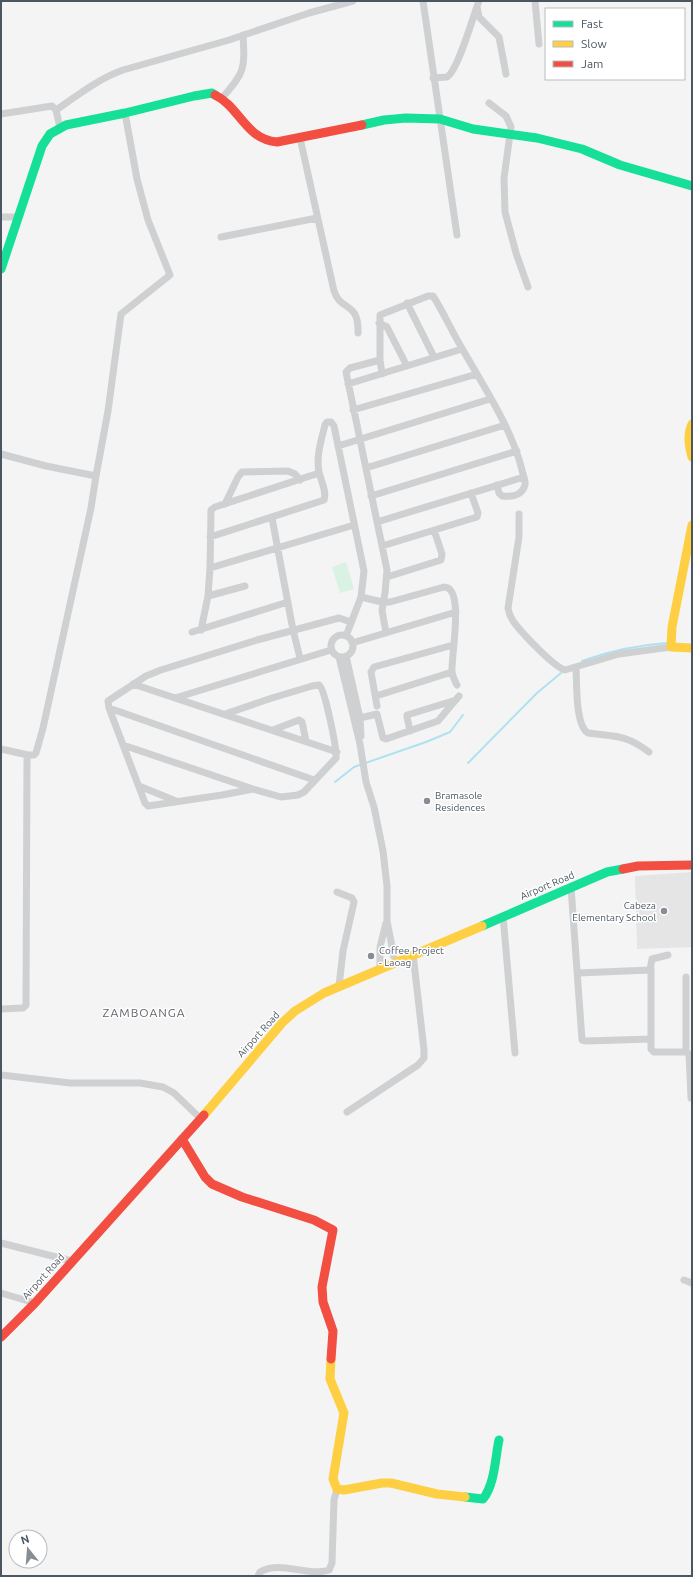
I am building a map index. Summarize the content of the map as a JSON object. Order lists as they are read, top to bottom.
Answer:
{
  "streets": {
    "street": ["Airport Road"]
  },
  "districts": ["ZAMBOANGA"],
  "places": ["Bramasole Residences", "Cabeza Elementary School", "Coffee Project - Laoag"],
  "legend": ["Fast", "Slow", "Jam"],
  "north": "top"
}
